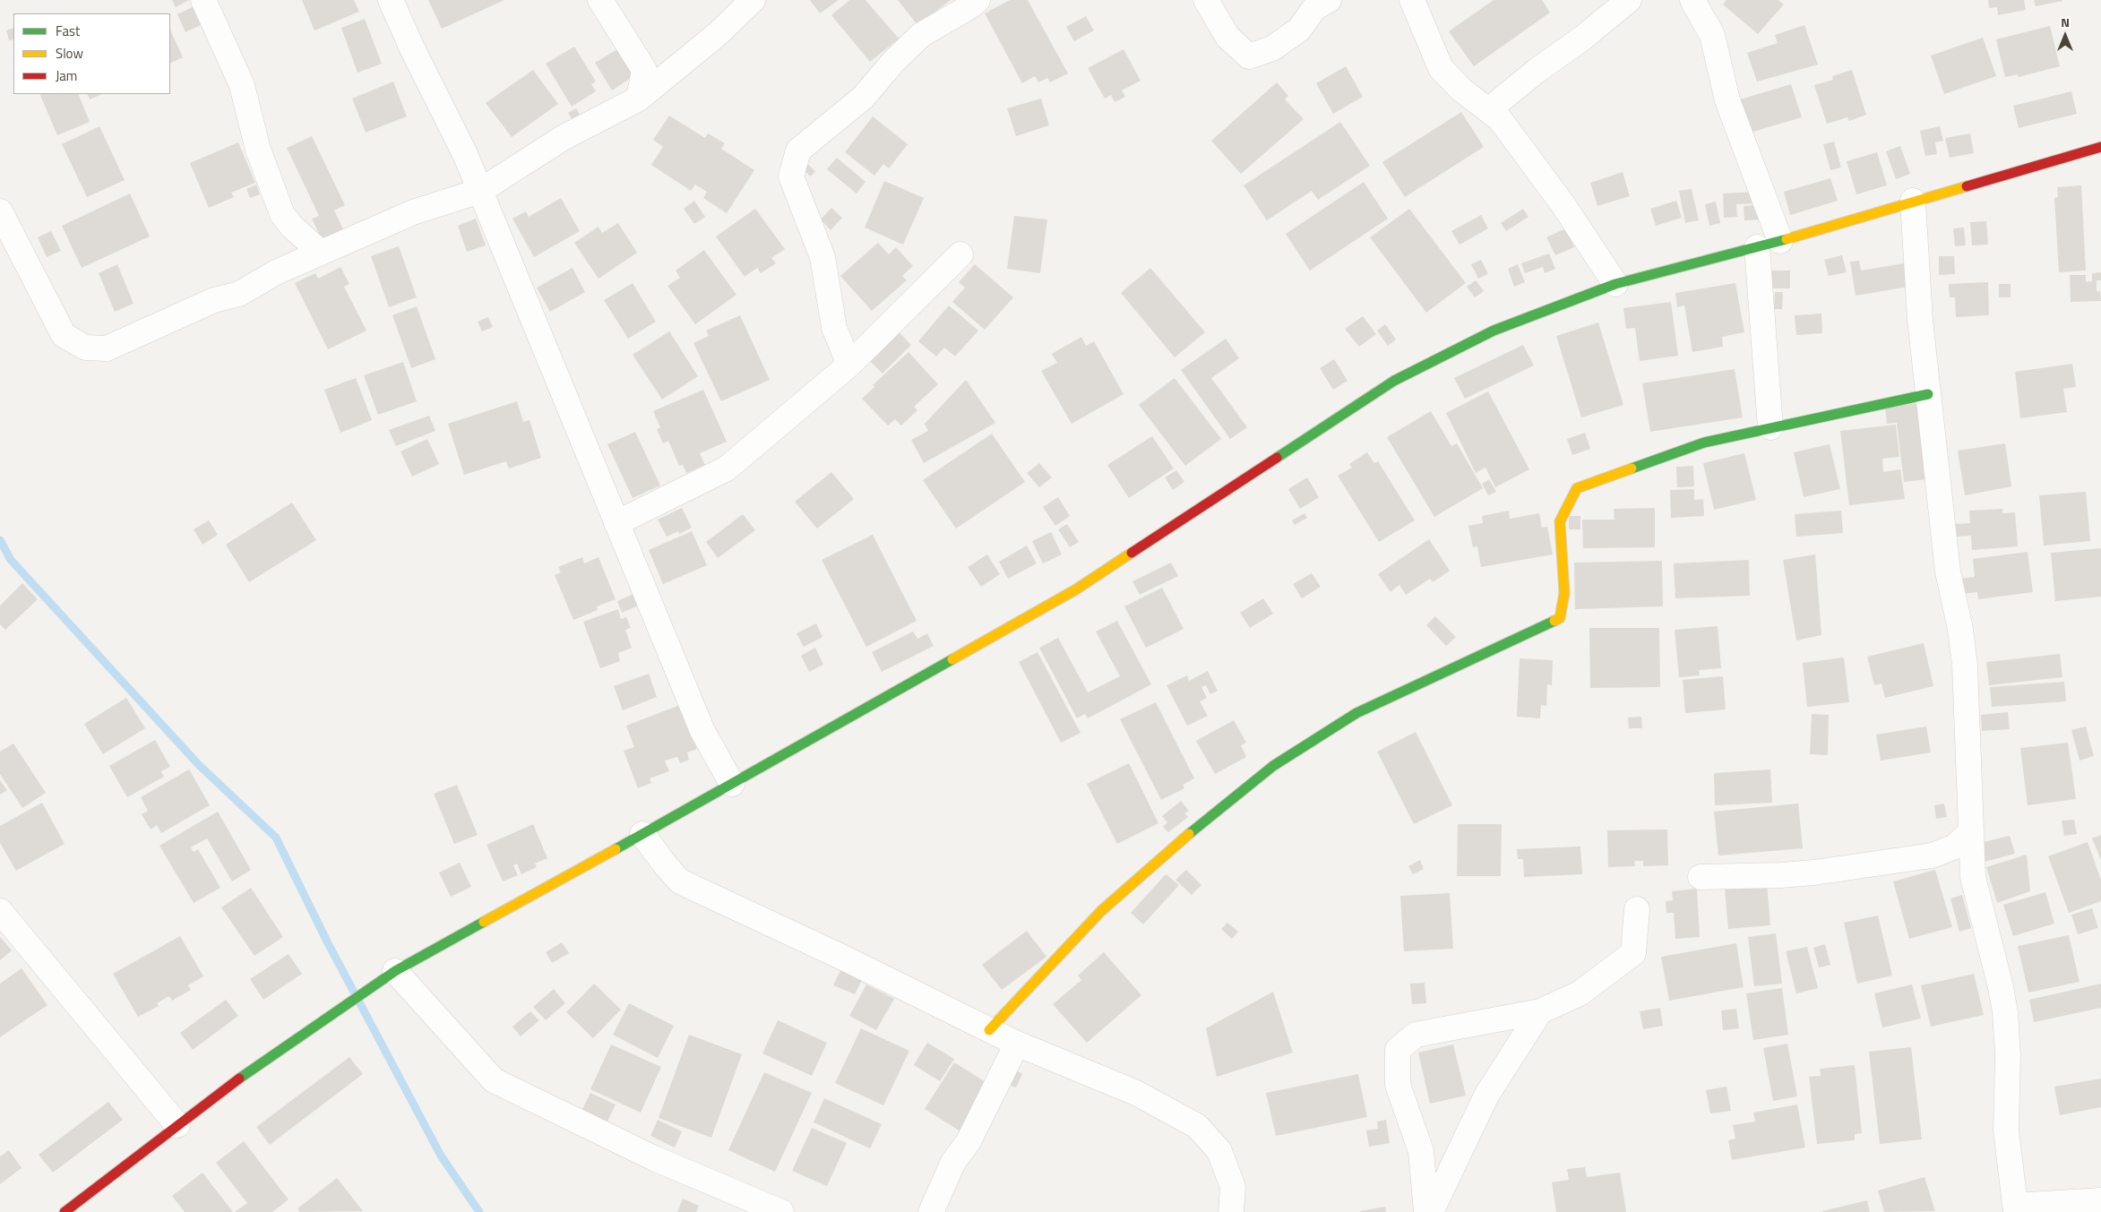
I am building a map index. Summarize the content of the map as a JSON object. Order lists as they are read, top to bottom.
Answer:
{
  "legend": ["Fast", "Slow", "Jam"],
  "north": "top"
}
